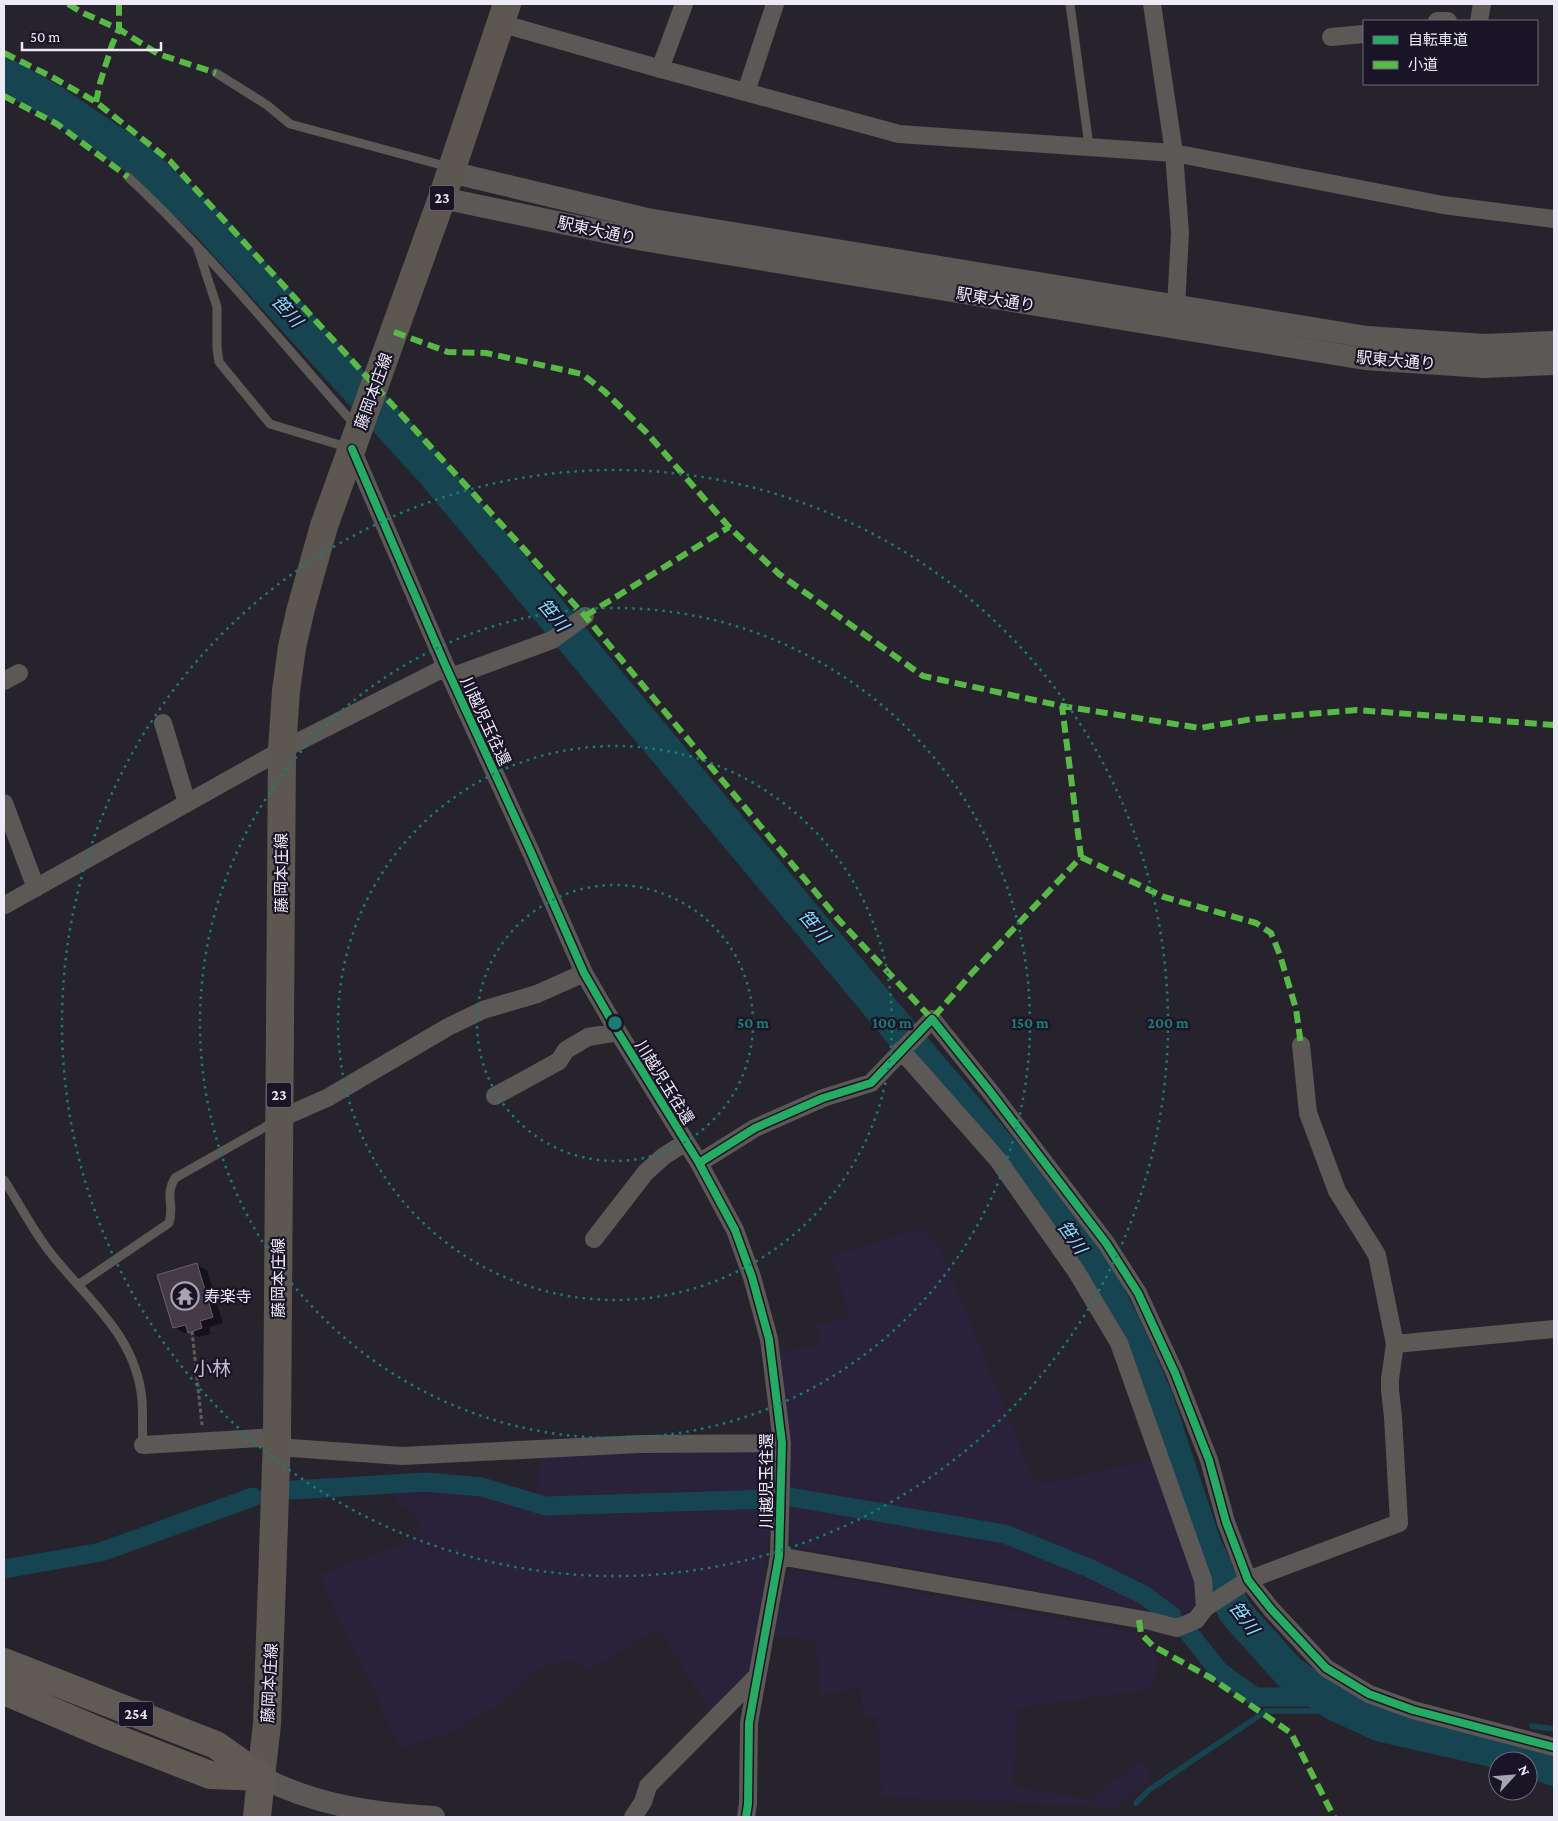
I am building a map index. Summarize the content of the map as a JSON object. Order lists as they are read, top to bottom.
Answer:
{
  "streets": {
    "highway": ["254"],
    "main road": ["23", "藤岡本庄線"],
    "street": ["駅東大通り", "川越児玉往還"]
  },
  "crossings": [
    ["駅東大通り", "藤岡本庄線"],
    ["藤岡本庄線", "川越児玉往還"],
    ["藤岡本庄線", "254"]
  ],
  "districts": ["小林"],
  "water": ["笹川"],
  "places": {
    "temple": ["寿楽寺"]
  },
  "legend": ["自転車道", "小道"],
  "scale_bar": "50 m",
  "north": "top right",
  "rings": [
    "50 m",
    "100 m",
    "150 m",
    "200 m"
  ]
}
